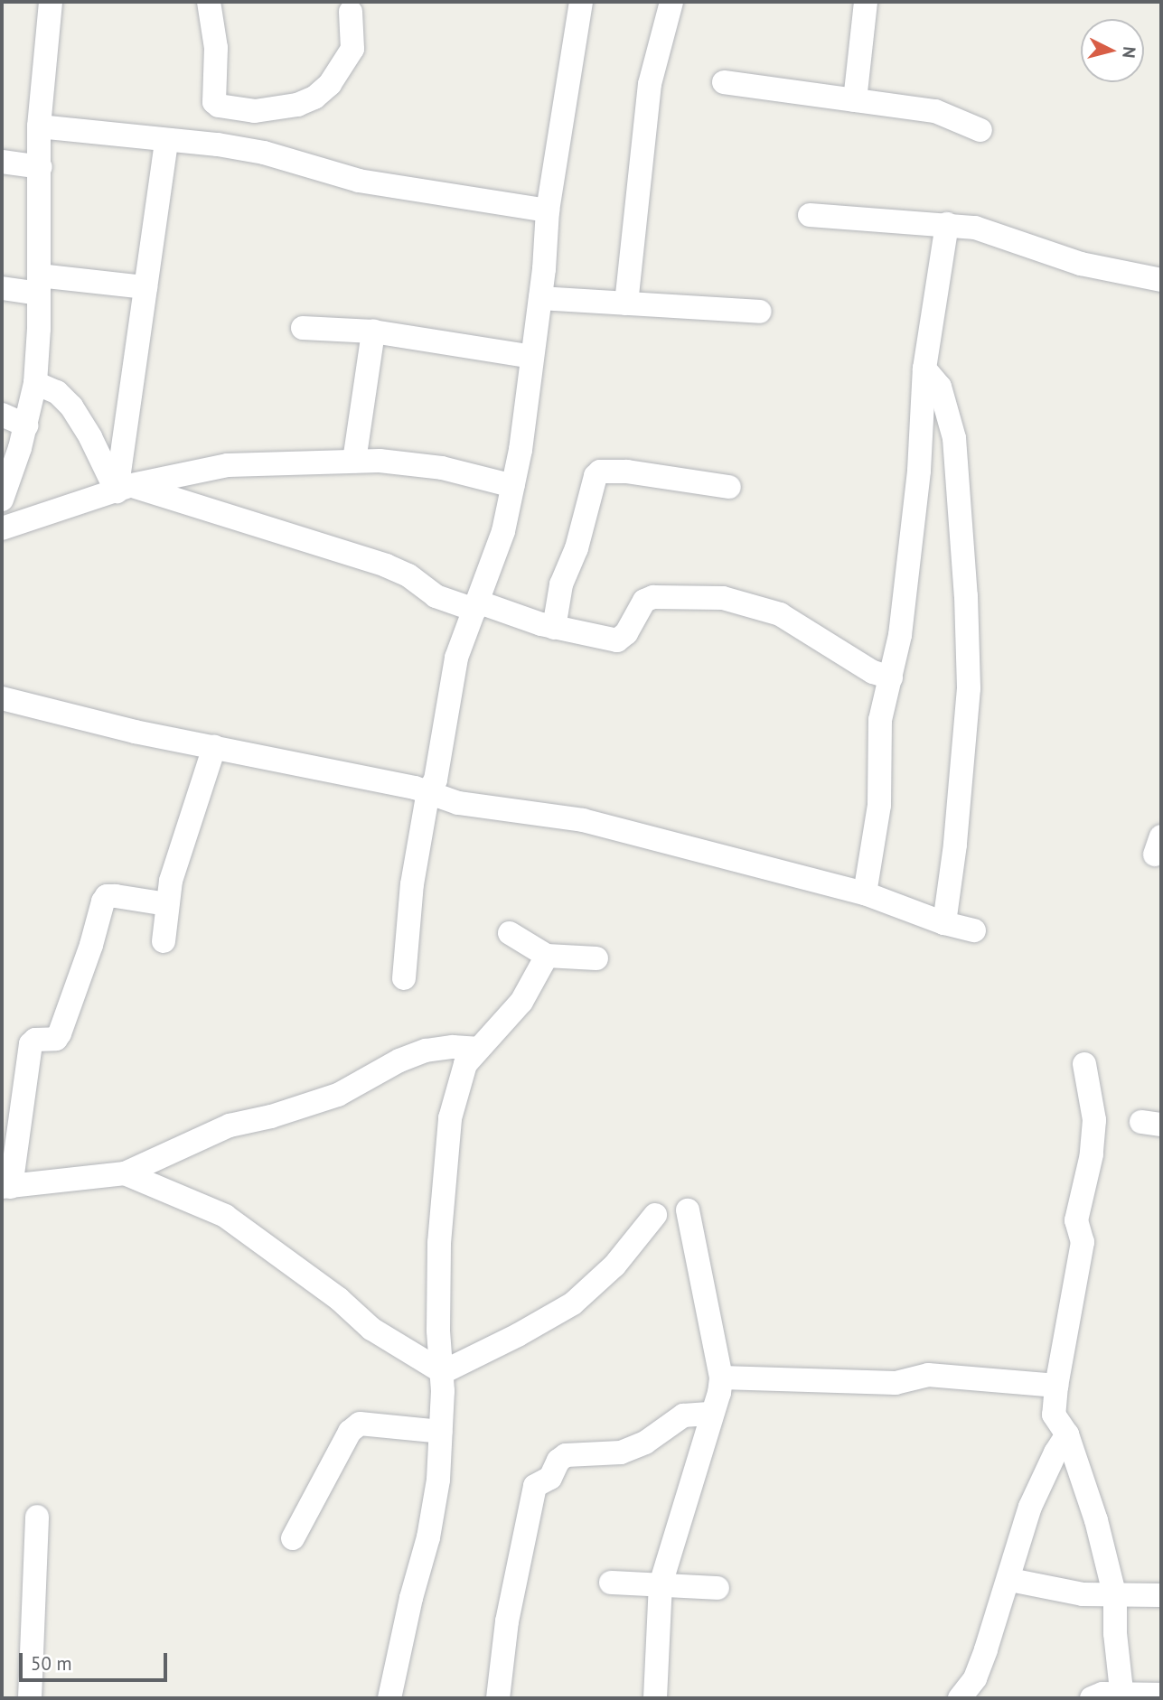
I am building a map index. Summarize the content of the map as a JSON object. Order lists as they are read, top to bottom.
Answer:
{
  "scale_bar": "50 m",
  "north": "right"
}
